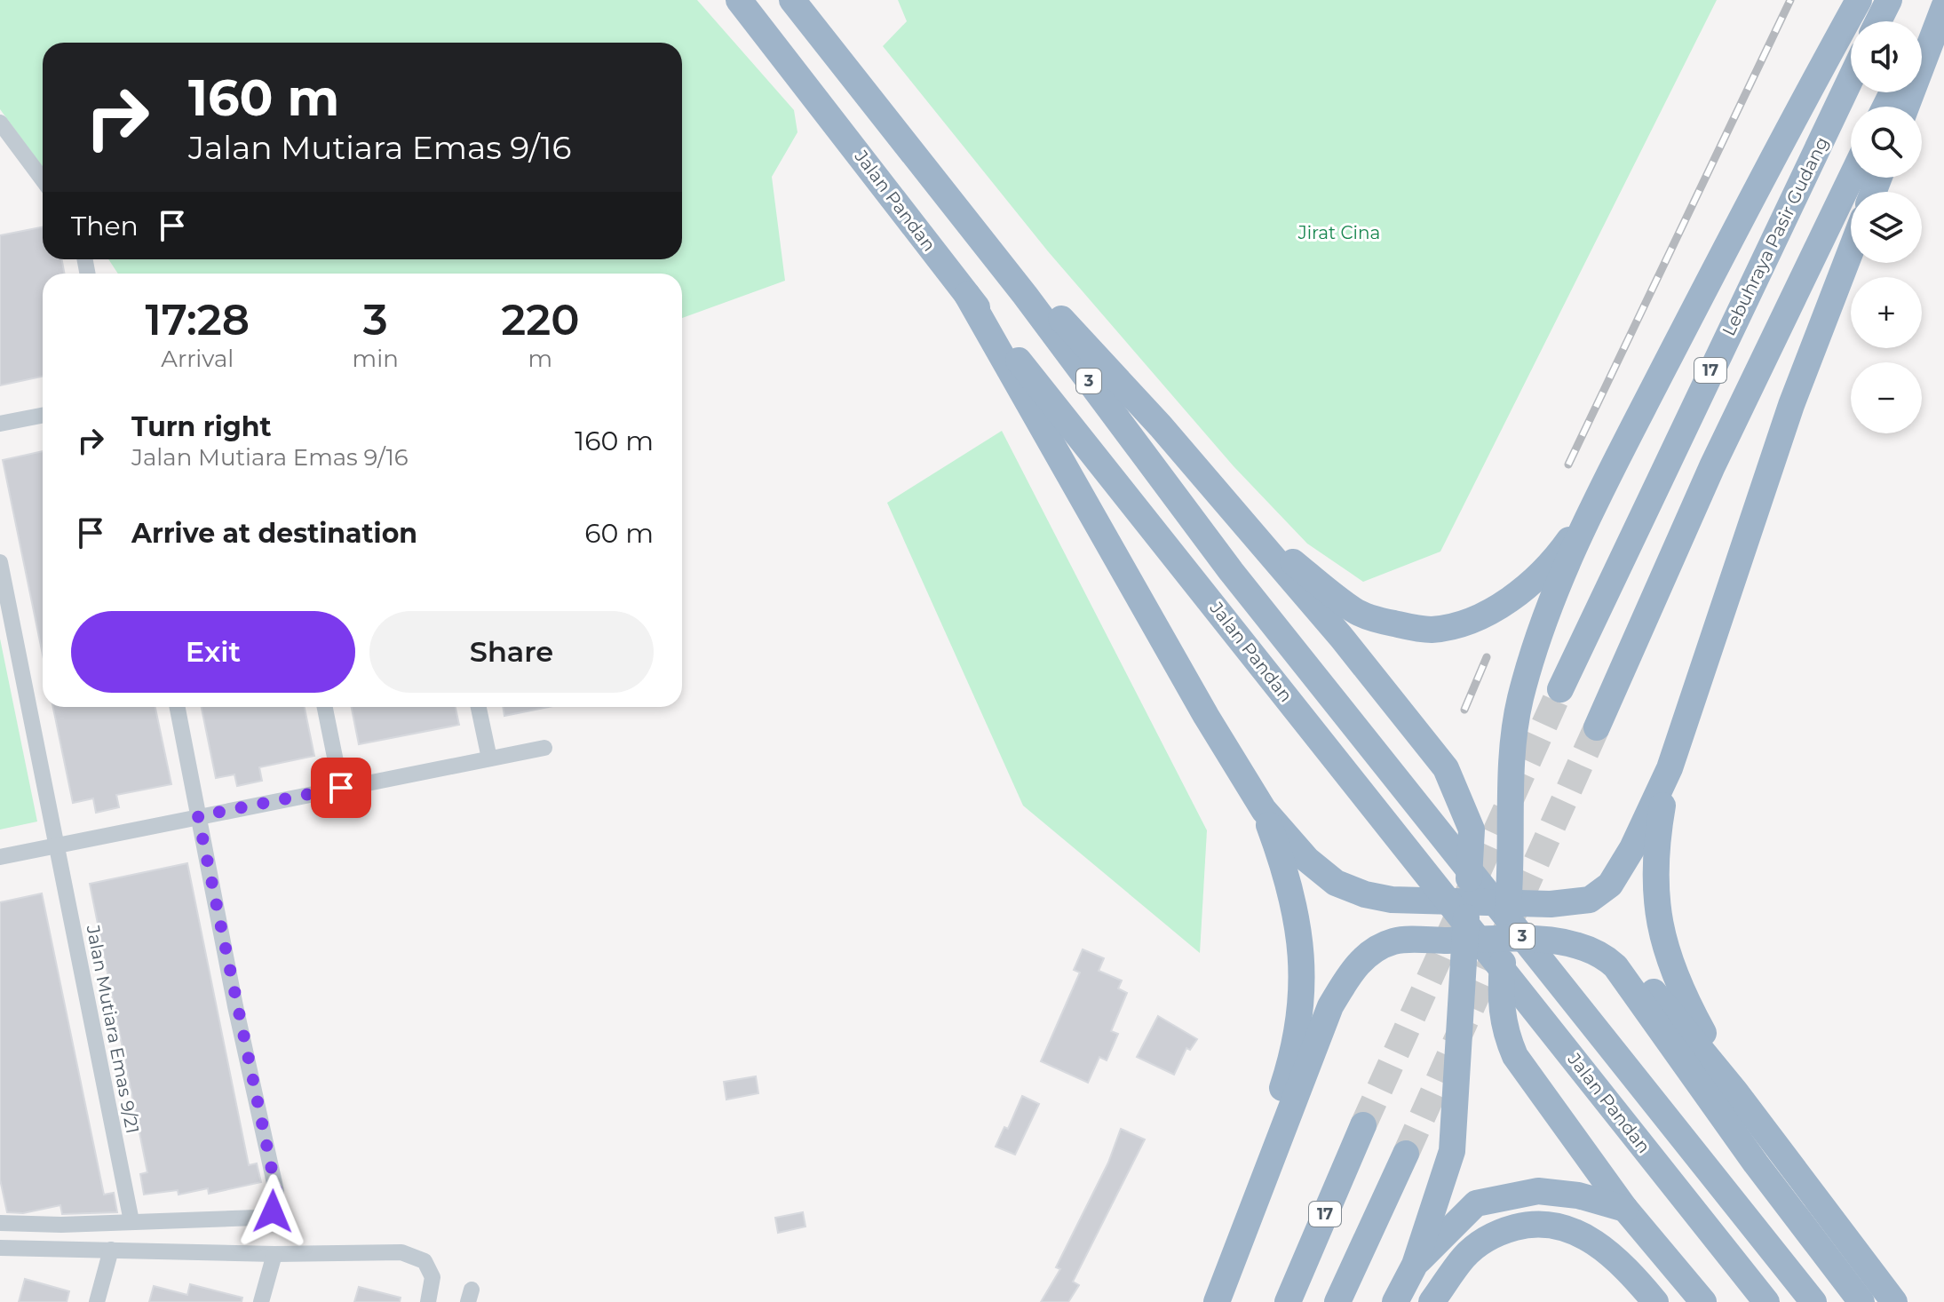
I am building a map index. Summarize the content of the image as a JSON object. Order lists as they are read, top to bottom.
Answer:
{
  "streets": {
    "highway": [
      "Jalan Pandan",
      "Lebuhraya Pasir Gudang",
      "17",
      "3"
    ],
    "street": ["Jalan Mutiara Emas 9/21"]
  },
  "parks": ["Jirat Cina"],
  "page": {
    "map_buttons": ["+", "−"],
    "turn": ["160 m", "Jalan Mutiara Emas 9/16"],
    "then": "Then",
    "eta": [
      "17:28",
      "Arrival",
      "3",
      "min",
      "220",
      "m"
    ],
    "list": [
      {
        "name": "Turn right",
        "note": "Jalan Mutiara Emas 9/16",
        "value": "160 m"
      },
      {
        "name": "Arrive at destination",
        "value": "60 m"
      }
    ],
    "buttons": ["Exit", "Share"]
  }
}
